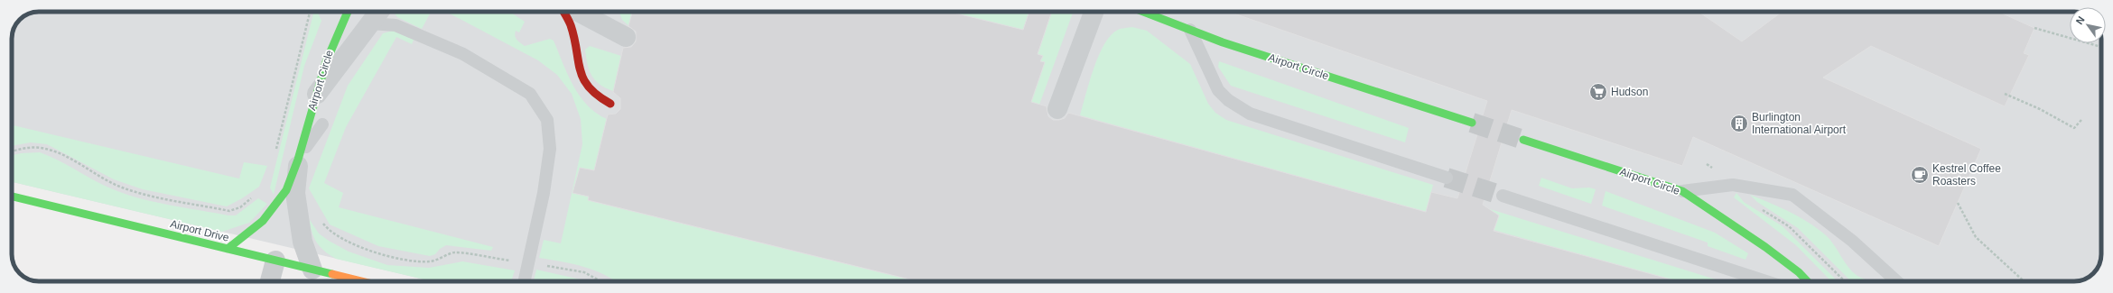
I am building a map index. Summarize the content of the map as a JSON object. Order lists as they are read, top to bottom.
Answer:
{
  "streets": {
    "street": ["Airport Circle", "Airport Drive"]
  },
  "crossings": [
    ["Airport Circle", "Airport Drive"]
  ],
  "places": {
    "supermarket": ["Hudson"],
    "building": ["Burlington International Airport"],
    "cafe": ["Kestrel Coffee Roasters"]
  },
  "north": "top left"
}
